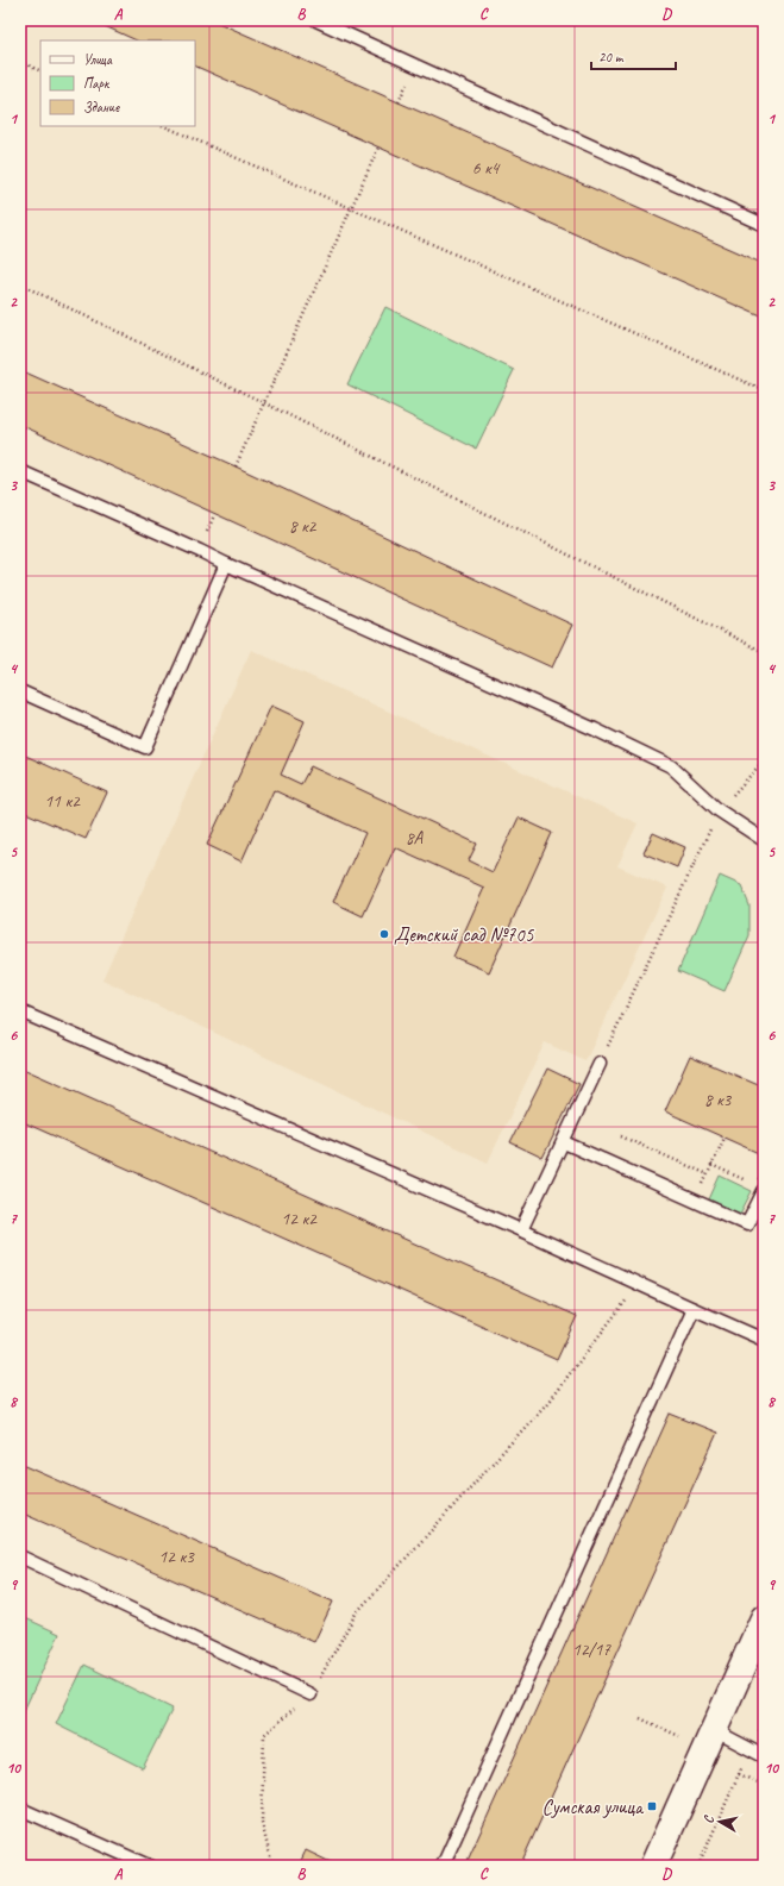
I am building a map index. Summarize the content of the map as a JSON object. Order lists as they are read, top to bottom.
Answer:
{
  "places": {
    "other": ["Детский сад №705"],
    "transit": ["Сумская улица"]
  },
  "house_numbers": [
    "6 к4",
    "8 к2",
    "11 к2",
    "8А",
    "8 к3",
    "12 к2",
    "12 к3",
    "12/17"
  ],
  "legend": ["Улица", "Парк", "Здание"],
  "scale_bar": "20 m",
  "north": "left",
  "grid": {
    "columns": [
      "A",
      "B",
      "C",
      "D"
    ],
    "rows": [
      "1",
      "2",
      "3",
      "4",
      "5",
      "6",
      "7",
      "8",
      "9",
      "10"
    ]
  }
}
